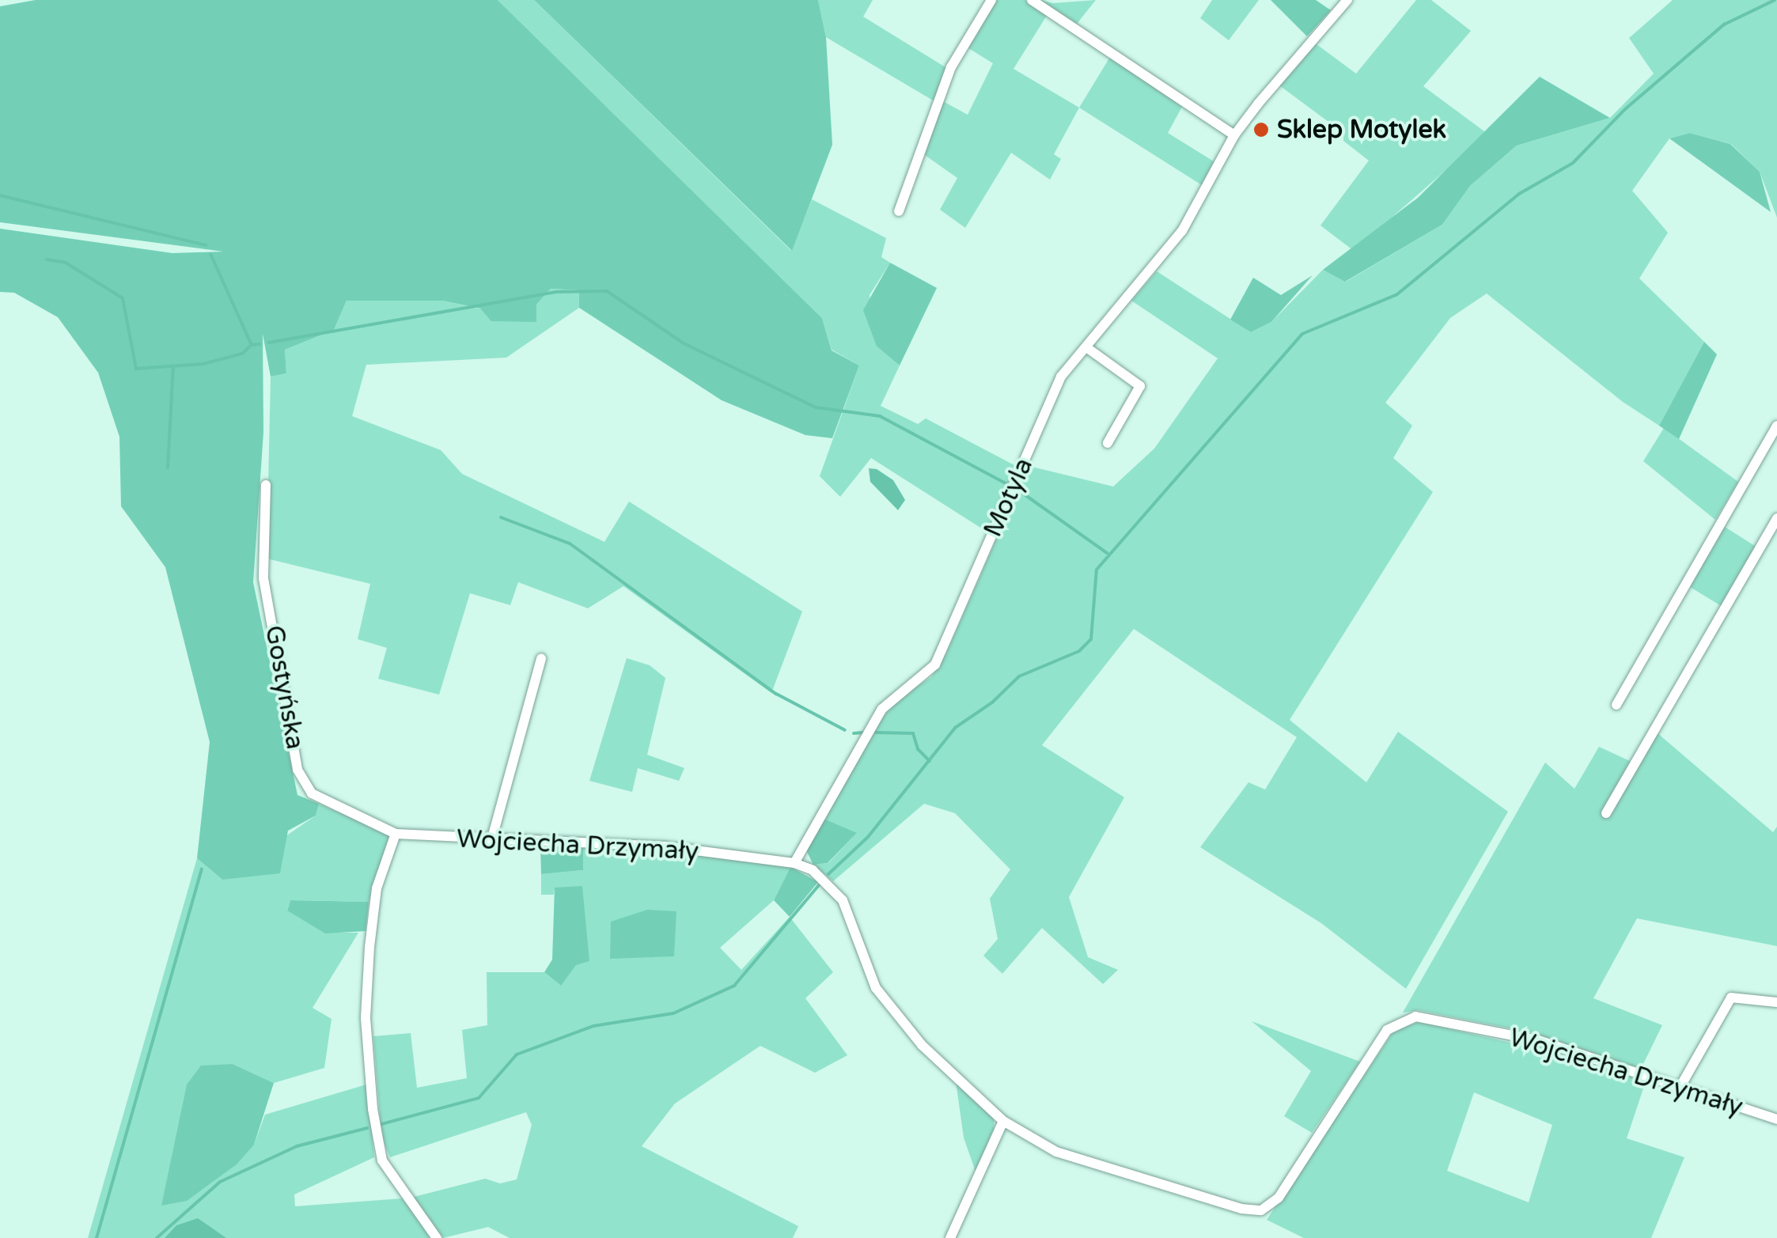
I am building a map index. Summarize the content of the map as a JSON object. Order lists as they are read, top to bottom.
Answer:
{
  "streets": {
    "street": ["Motyla", "Gostyńska", "Wojciecha Drzymały"]
  },
  "crossings": [
    ["Motyla", "Wojciecha Drzymały"],
    ["Gostyńska", "Wojciecha Drzymały"]
  ],
  "places": ["Sklep Motylek"]
}
